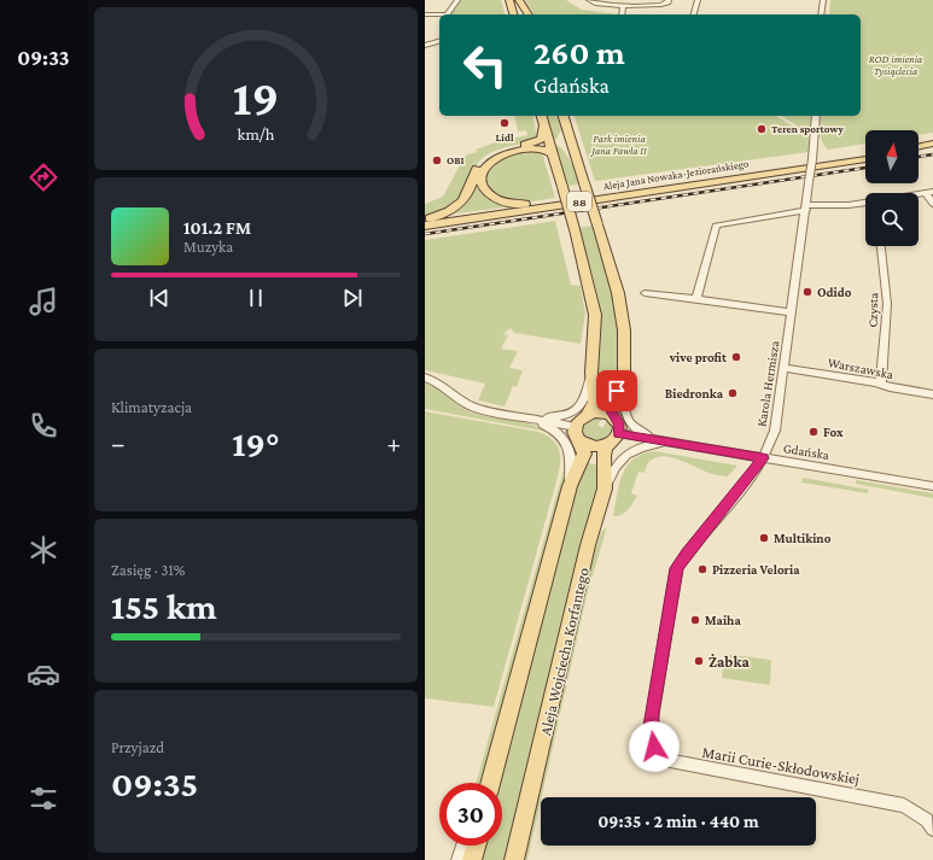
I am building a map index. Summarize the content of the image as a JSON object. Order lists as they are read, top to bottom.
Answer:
{
  "streets": {
    "main road": ["Aleja Jana Nowaka-Jeziorańskiego", "88", "Aleja Wojciecha Korfantego"],
    "street": [
      "Czysta",
      "Warszawska",
      "Karola Hermisza",
      "Gdańska",
      "Marii Curie-Skłodowskiej"
    ]
  },
  "crossings": [
    ["Czysta", "Warszawska"],
    ["Warszawska", "Karola Hermisza"],
    ["Karola Hermisza", "Gdańska"],
    ["Karola Hermisza", "Marii Curie-Skłodowskiej"],
    ["Gdańska", "Aleja Wojciecha Korfantego"],
    ["Gdańska", "Marii Curie-Skłodowskiej"]
  ],
  "parks": ["ROD imienia Tysiąclecia", "Park imienia Jana Pawła II"],
  "places": [
    "Lidl",
    "Teren sportowy",
    "OBI",
    "Odido",
    "vive profit",
    "Biedronka",
    "Fox",
    "Multikino",
    "Pizzeria Veloria",
    "Maiha",
    "Żabka"
  ],
  "north": "top",
  "page": {
    "tabs": "09:33",
    "turn": ["260 m", "Gdańska"],
    "song": ["101.2 FM", "Muzyka"],
    "tile": [
      "Klimatyzacja",
      ["Zasięg · 31%", "155 km"],
      ["Przyjazd", "09:35"]
    ],
    "heat": ["−", "19°", "+"],
    "limit": "30",
    "trip": "09:35 · 2 min · 440 m",
    "gauge": ["19", "km/h"]
  }
}
